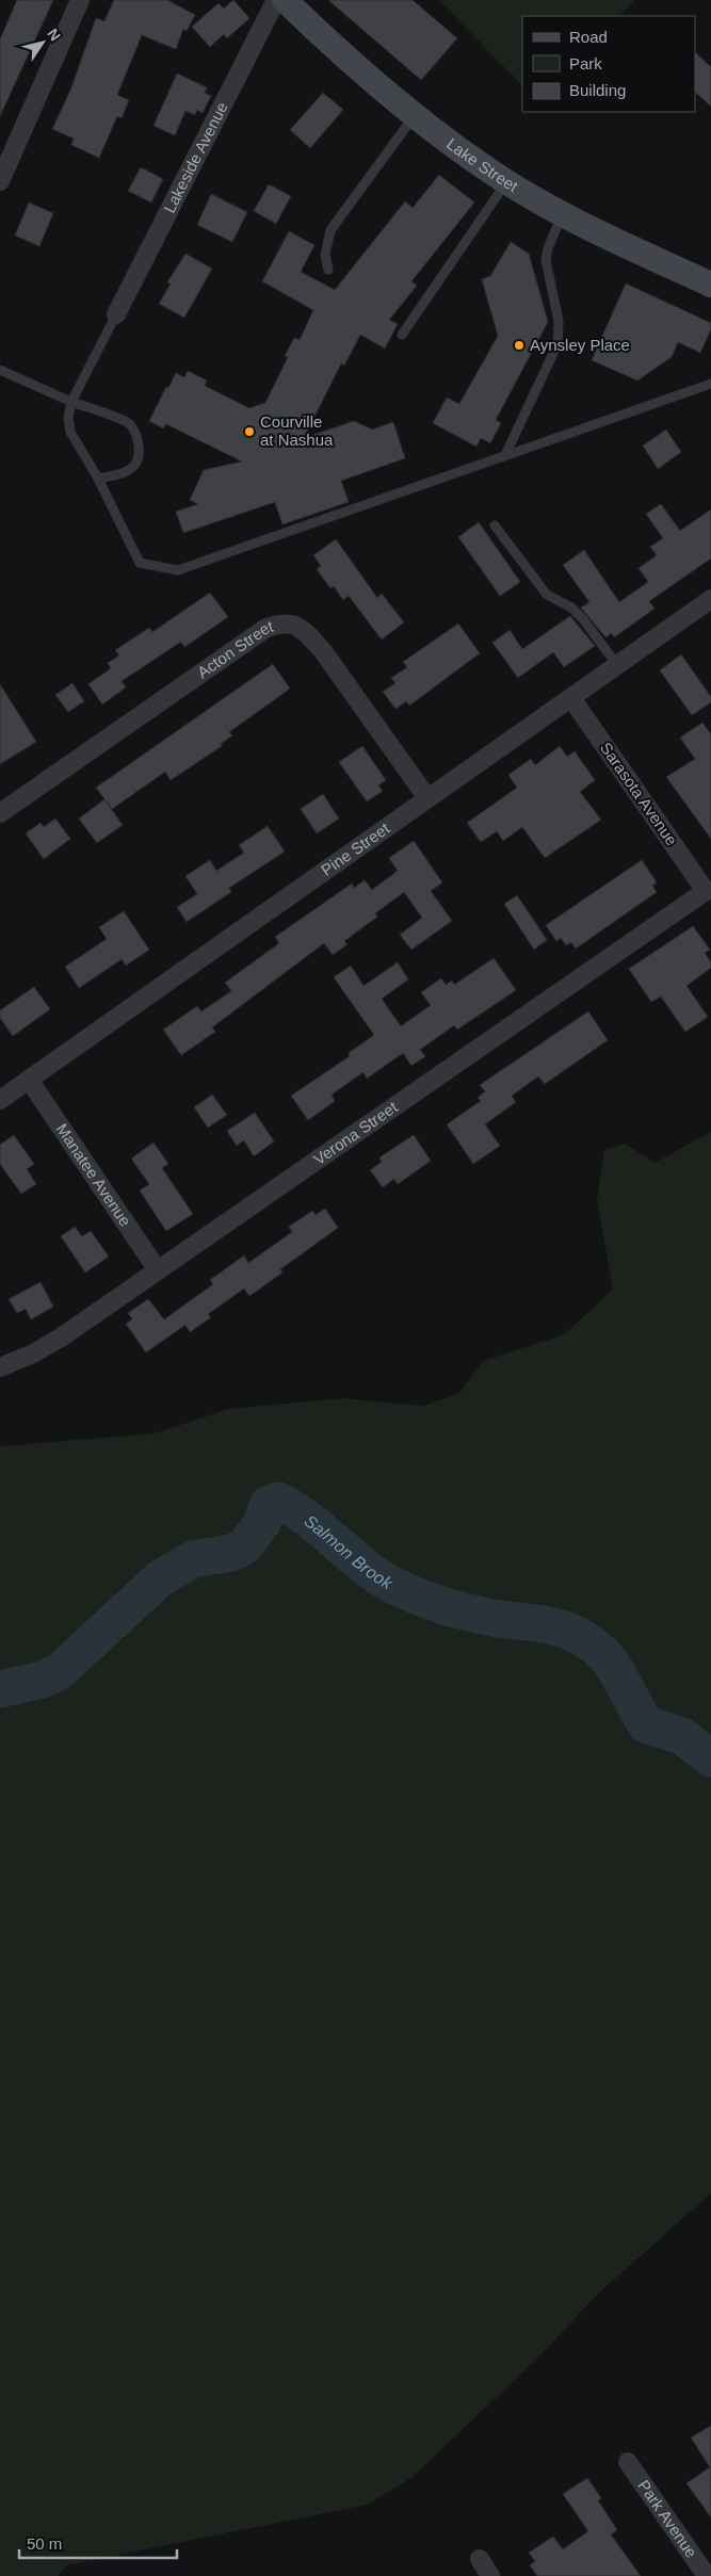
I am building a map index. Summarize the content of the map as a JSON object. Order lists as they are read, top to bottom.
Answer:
{
  "streets": {
    "street": [
      "Lakeside Avenue",
      "Lake Street",
      "Acton Street",
      "Sarasota Avenue",
      "Pine Street",
      "Verona Street",
      "Manatee Avenue",
      "Park Avenue"
    ]
  },
  "crossings": [
    ["Acton Street", "Pine Street"],
    ["Sarasota Avenue", "Pine Street"],
    ["Sarasota Avenue", "Verona Street"],
    ["Pine Street", "Manatee Avenue"],
    ["Verona Street", "Manatee Avenue"]
  ],
  "water": ["Salmon Brook"],
  "places": ["Aynsley Place", "Courville at Nashua"],
  "legend": ["Road", "Park", "Building"],
  "scale_bar": "50 m",
  "north": "top right"
}
